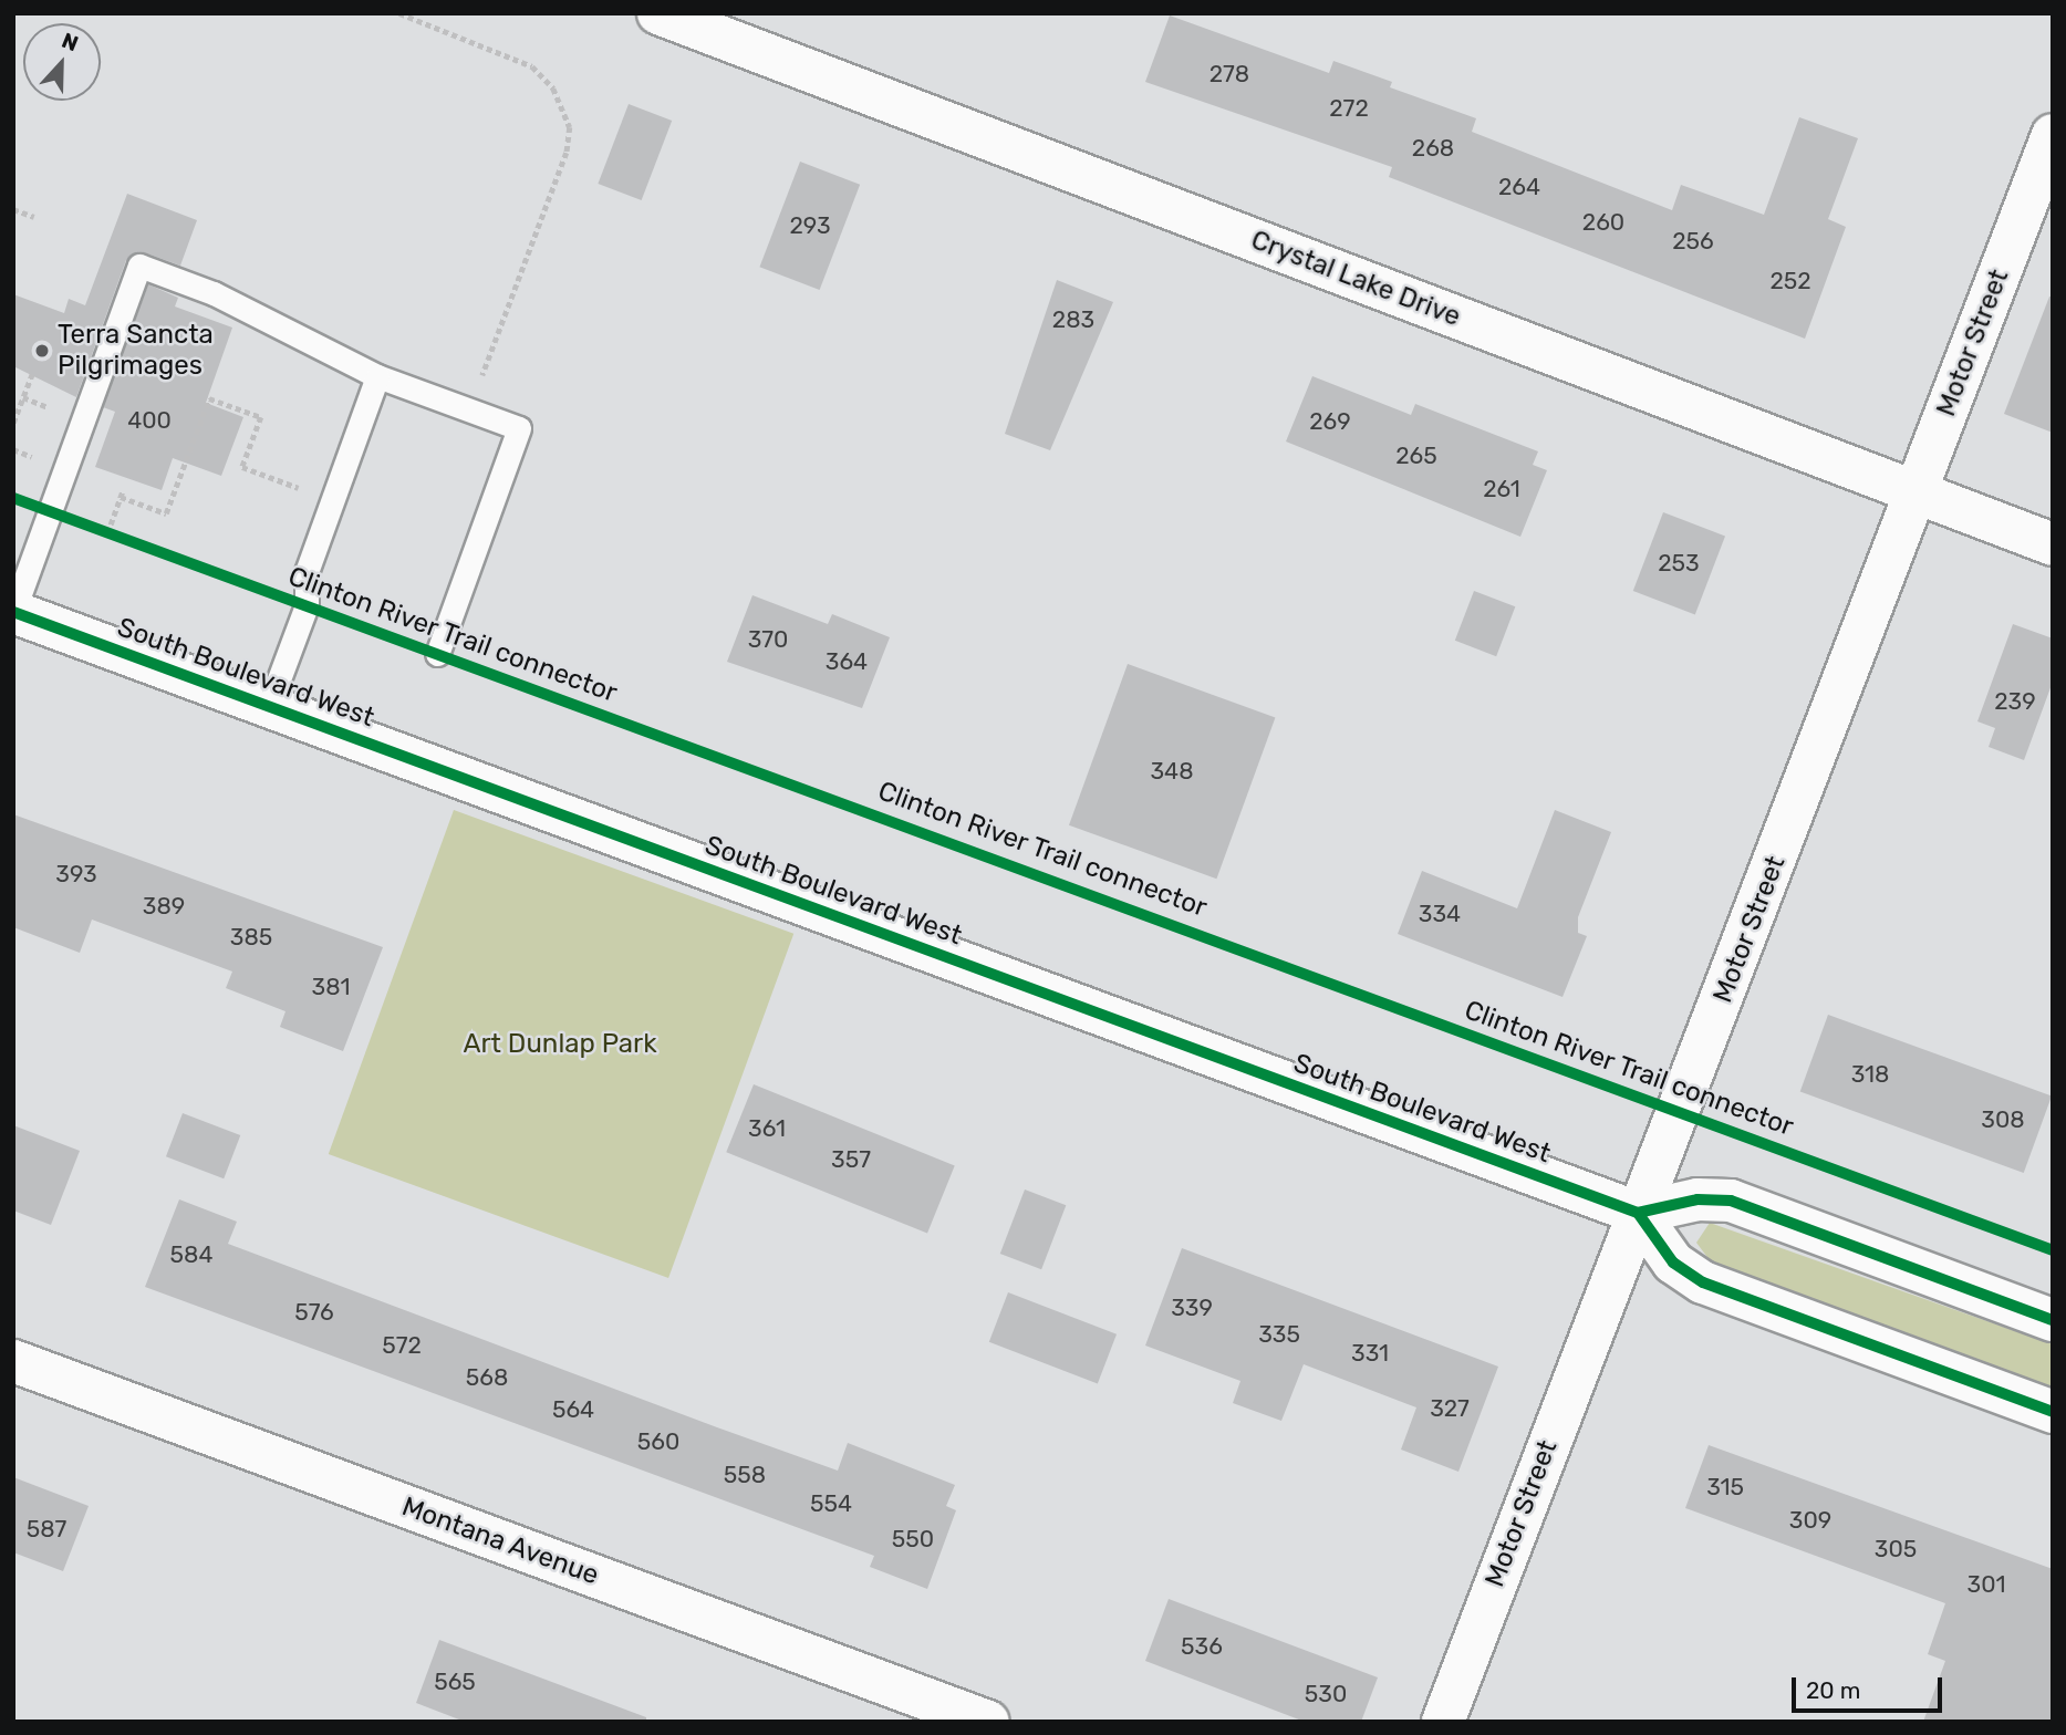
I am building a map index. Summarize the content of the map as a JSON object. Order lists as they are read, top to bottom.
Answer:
{
  "streets": {
    "street": [
      "Crystal Lake Drive",
      "Motor Street",
      "South Boulevard West",
      "Montana Avenue"
    ],
    "cycle path": ["Clinton River Trail connector"]
  },
  "crossings": [
    ["Crystal Lake Drive", "Motor Street"],
    ["Motor Street", "South Boulevard West"]
  ],
  "parks": ["Art Dunlap Park"],
  "places": ["Terra Sancta Pilgrimages"],
  "house_numbers": [
    "278",
    "272",
    "268",
    "264",
    "260",
    "293",
    "256",
    "252",
    "283",
    "400",
    "269",
    "265",
    "261",
    "253",
    "370",
    "364",
    "239",
    "348",
    "393",
    "389",
    "334",
    "385",
    "381",
    "318",
    "308",
    "361",
    "357",
    "584",
    "339",
    "576",
    "335",
    "572",
    "331",
    "568",
    "327",
    "564",
    "560",
    "558",
    "315",
    "554",
    "309",
    "587",
    "550",
    "305",
    "301",
    "536",
    "565",
    "530"
  ],
  "scale_bar": "20 m",
  "north": "top"
}
